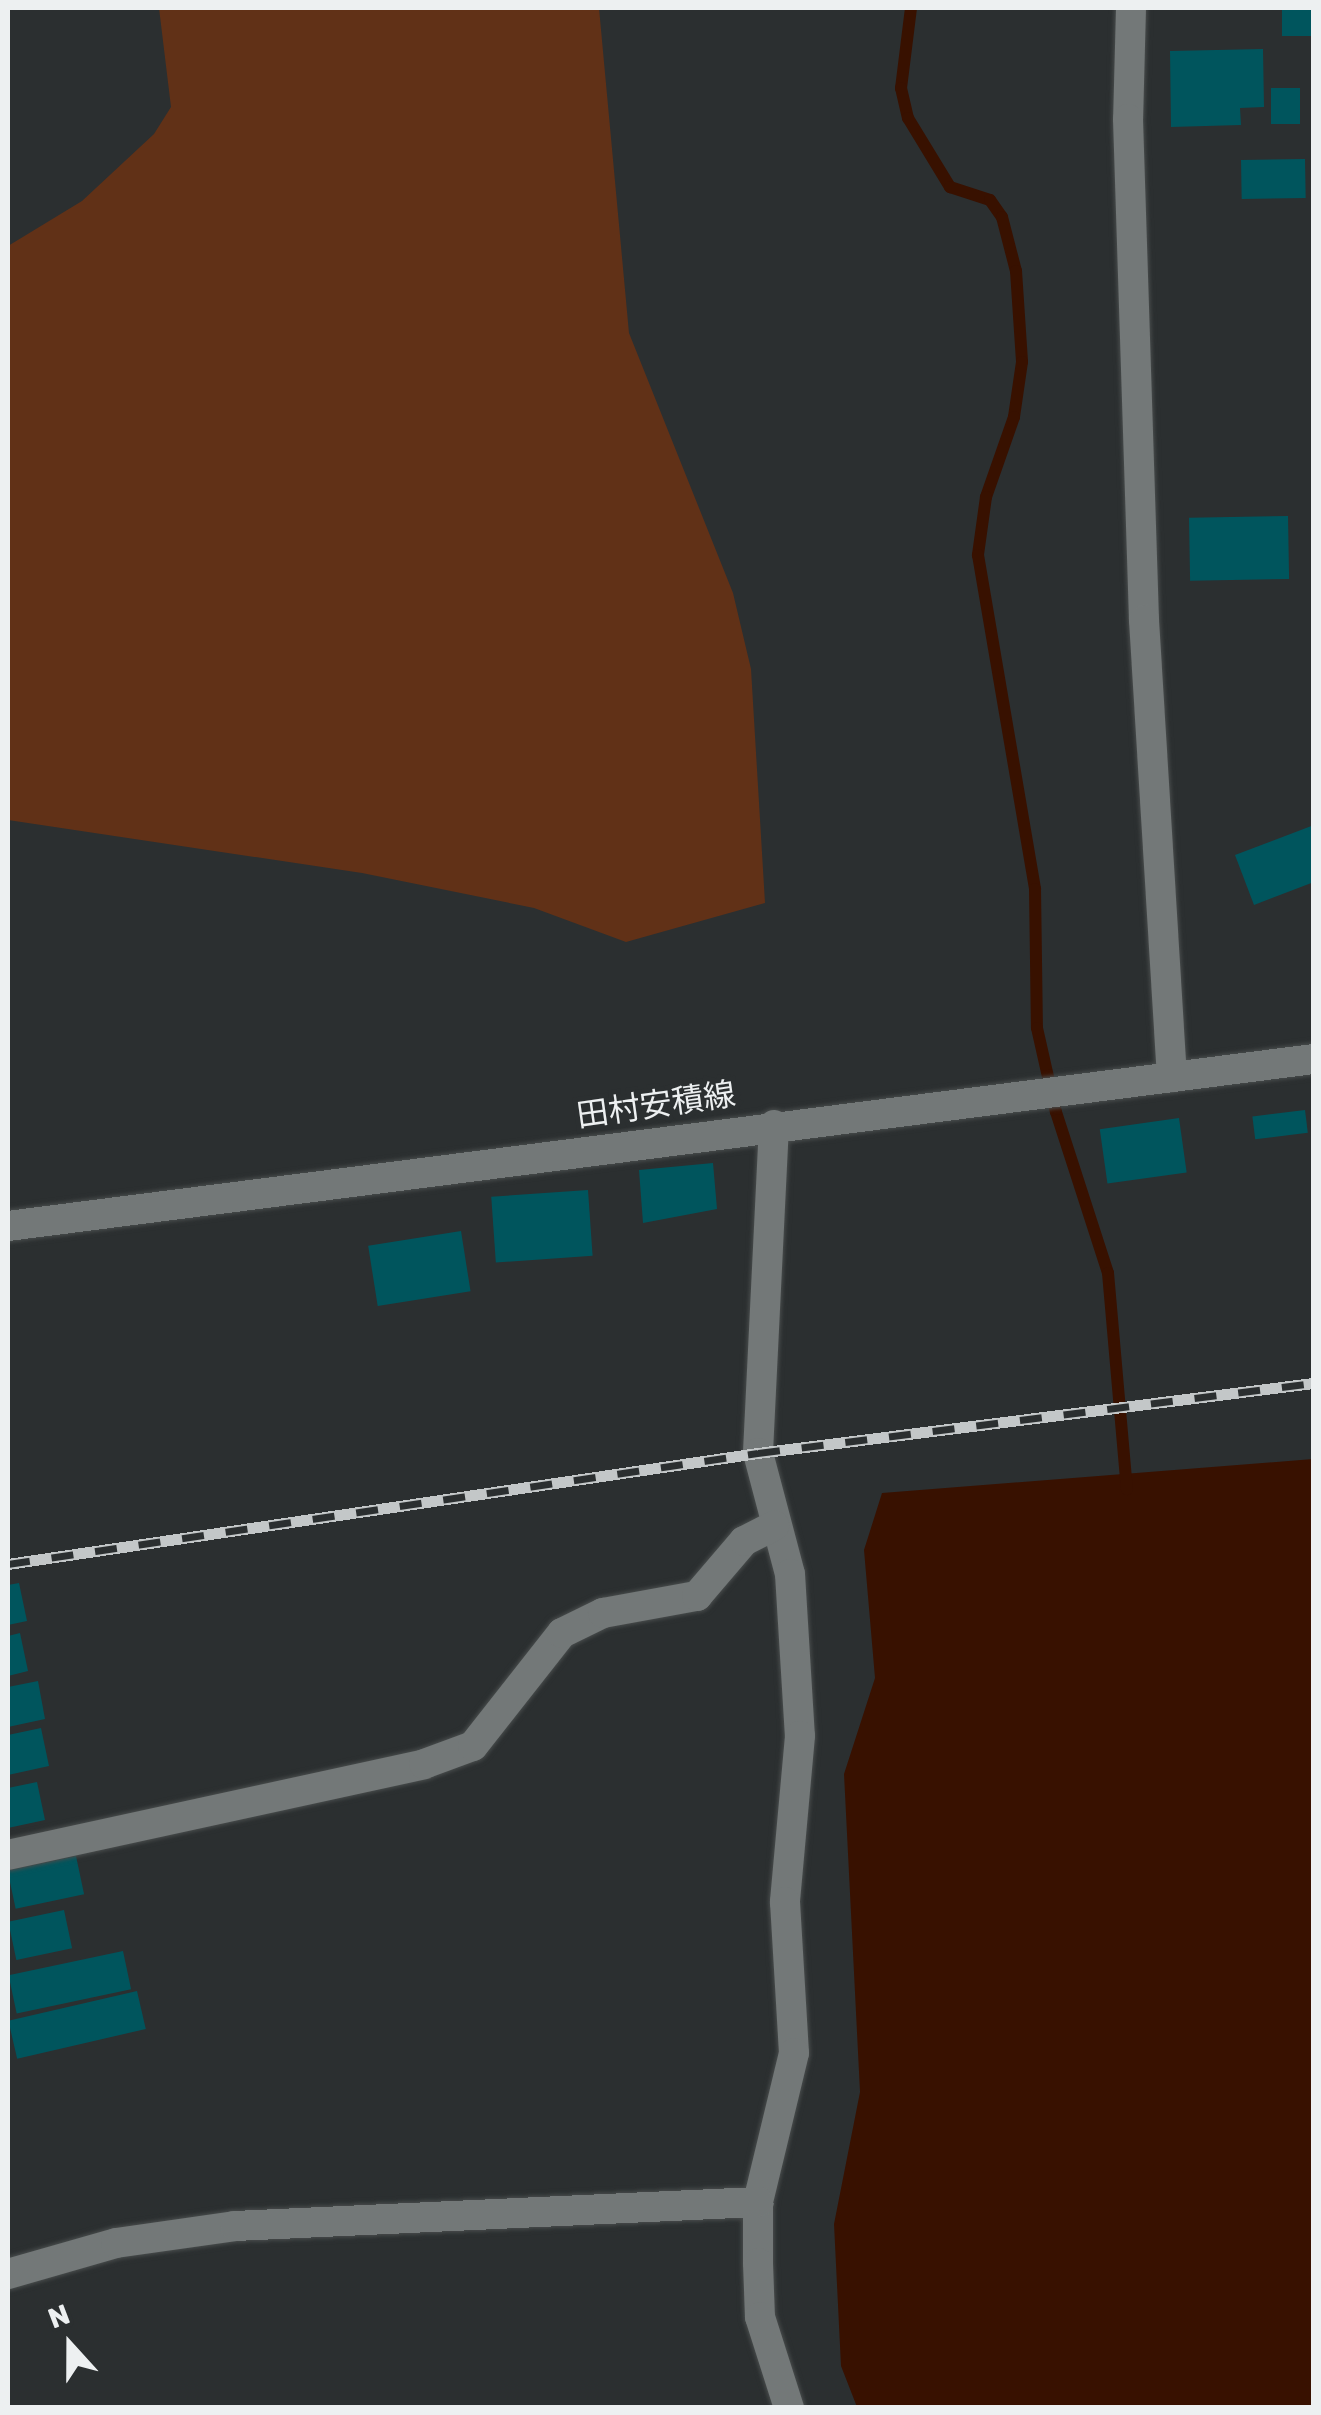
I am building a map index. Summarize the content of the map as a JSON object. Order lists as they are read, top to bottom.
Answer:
{
  "streets": {
    "street": ["田村安積線"]
  },
  "north": "top"
}
